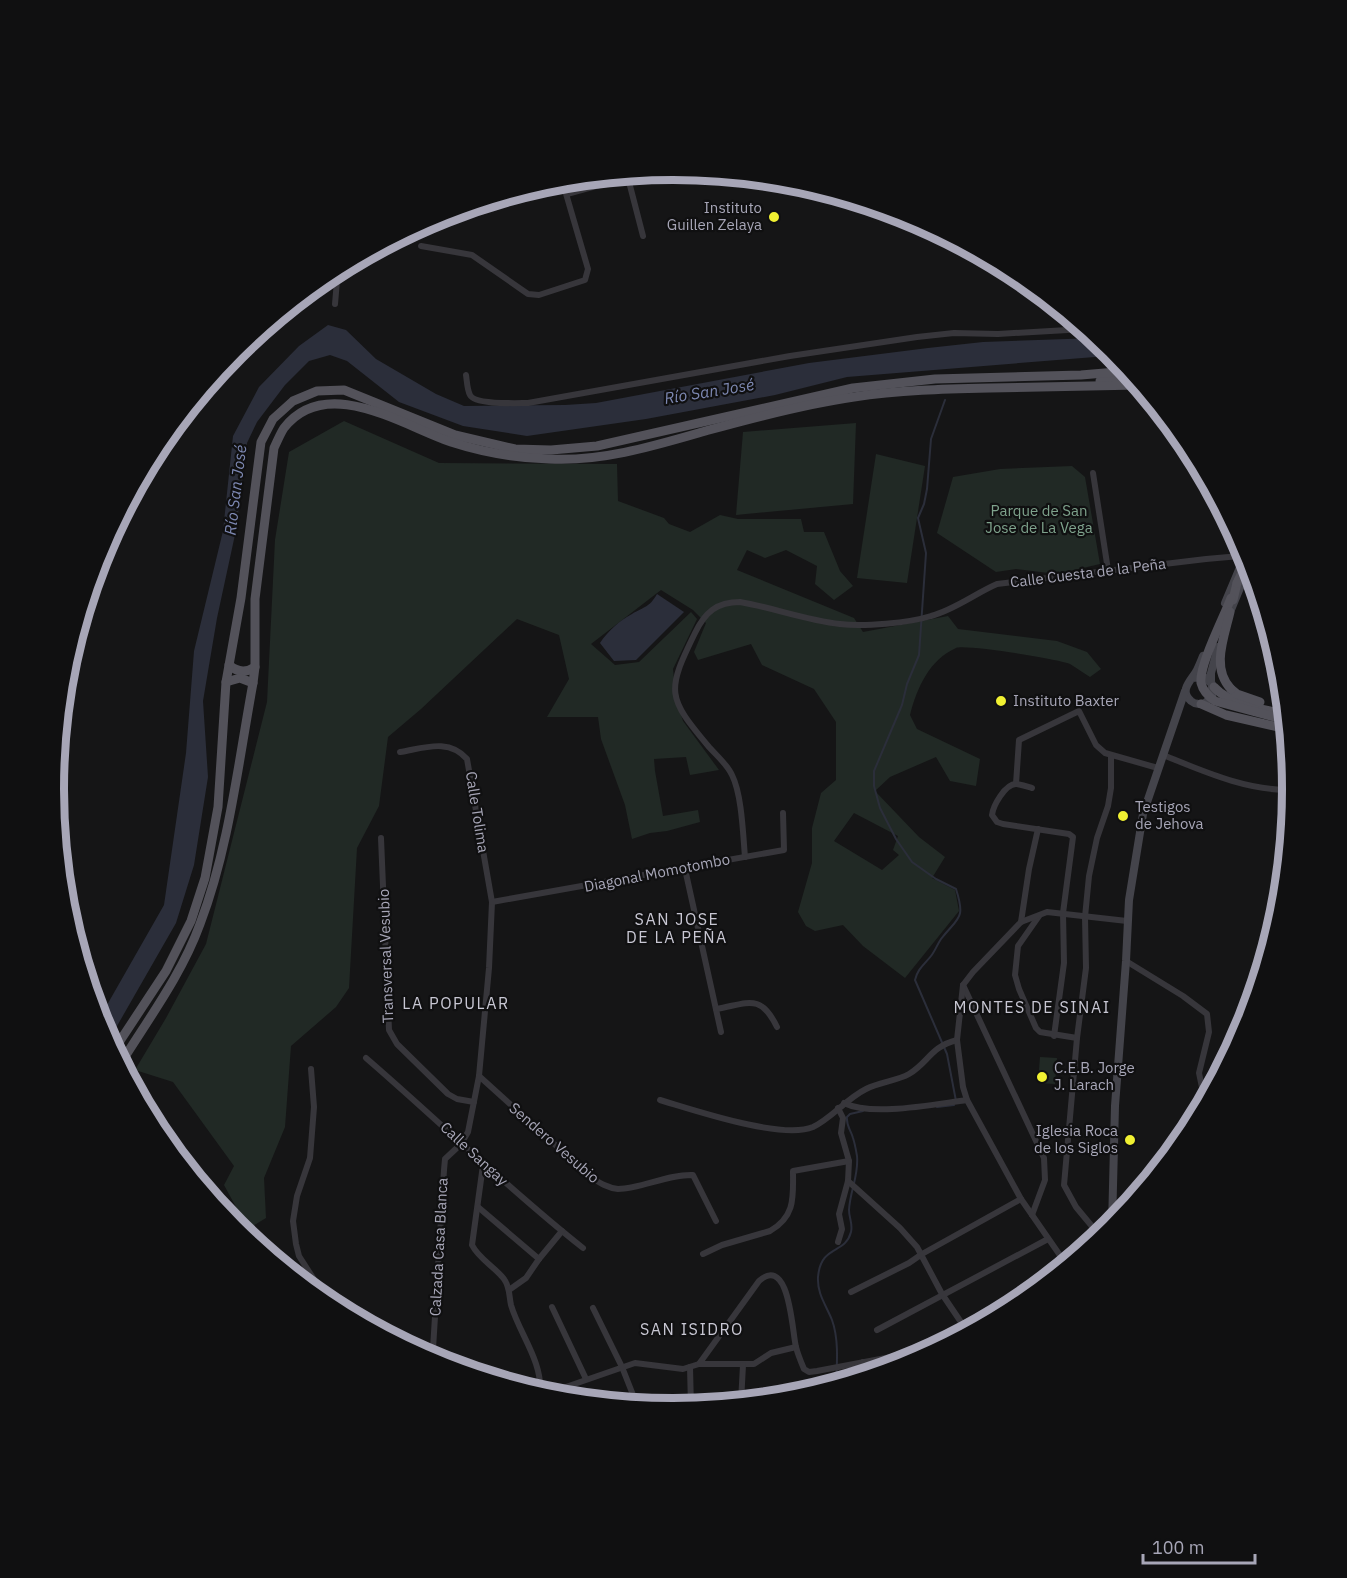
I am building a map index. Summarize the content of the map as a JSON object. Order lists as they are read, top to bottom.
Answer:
{
  "streets": {
    "street": [
      "Calle Cuesta de la Peña",
      "Calle Tolima",
      "Diagonal Momotombo",
      "Transversal Vesubio",
      "Sendero Vesubio",
      "Calle Sangay",
      "Calzada Casa Blanca"
    ]
  },
  "crossings": [
    ["Calle Cuesta de la Peña", "Diagonal Momotombo"],
    ["Calle Tolima", "Diagonal Momotombo"],
    ["Calle Tolima", "Calzada Casa Blanca"],
    ["Diagonal Momotombo", "Calzada Casa Blanca"],
    ["Transversal Vesubio", "Calzada Casa Blanca"],
    ["Sendero Vesubio", "Calzada Casa Blanca"],
    ["Calle Sangay", "Calzada Casa Blanca"]
  ],
  "districts": [
    "SAN JOSE DE LA PEÑA",
    "LA POPULAR",
    "MONTES DE SINAI",
    "SAN ISIDRO"
  ],
  "water": ["Río San José"],
  "parks": ["Parque de San Jose de La Vega"],
  "places": [
    "Instituto Guillen Zelaya",
    "Instituto Baxter",
    "Testigos de Jehova",
    "C.E.B. Jorge J. Larach",
    "Iglesia Roca de los Siglos"
  ],
  "scale_bar": "100 m"
}
